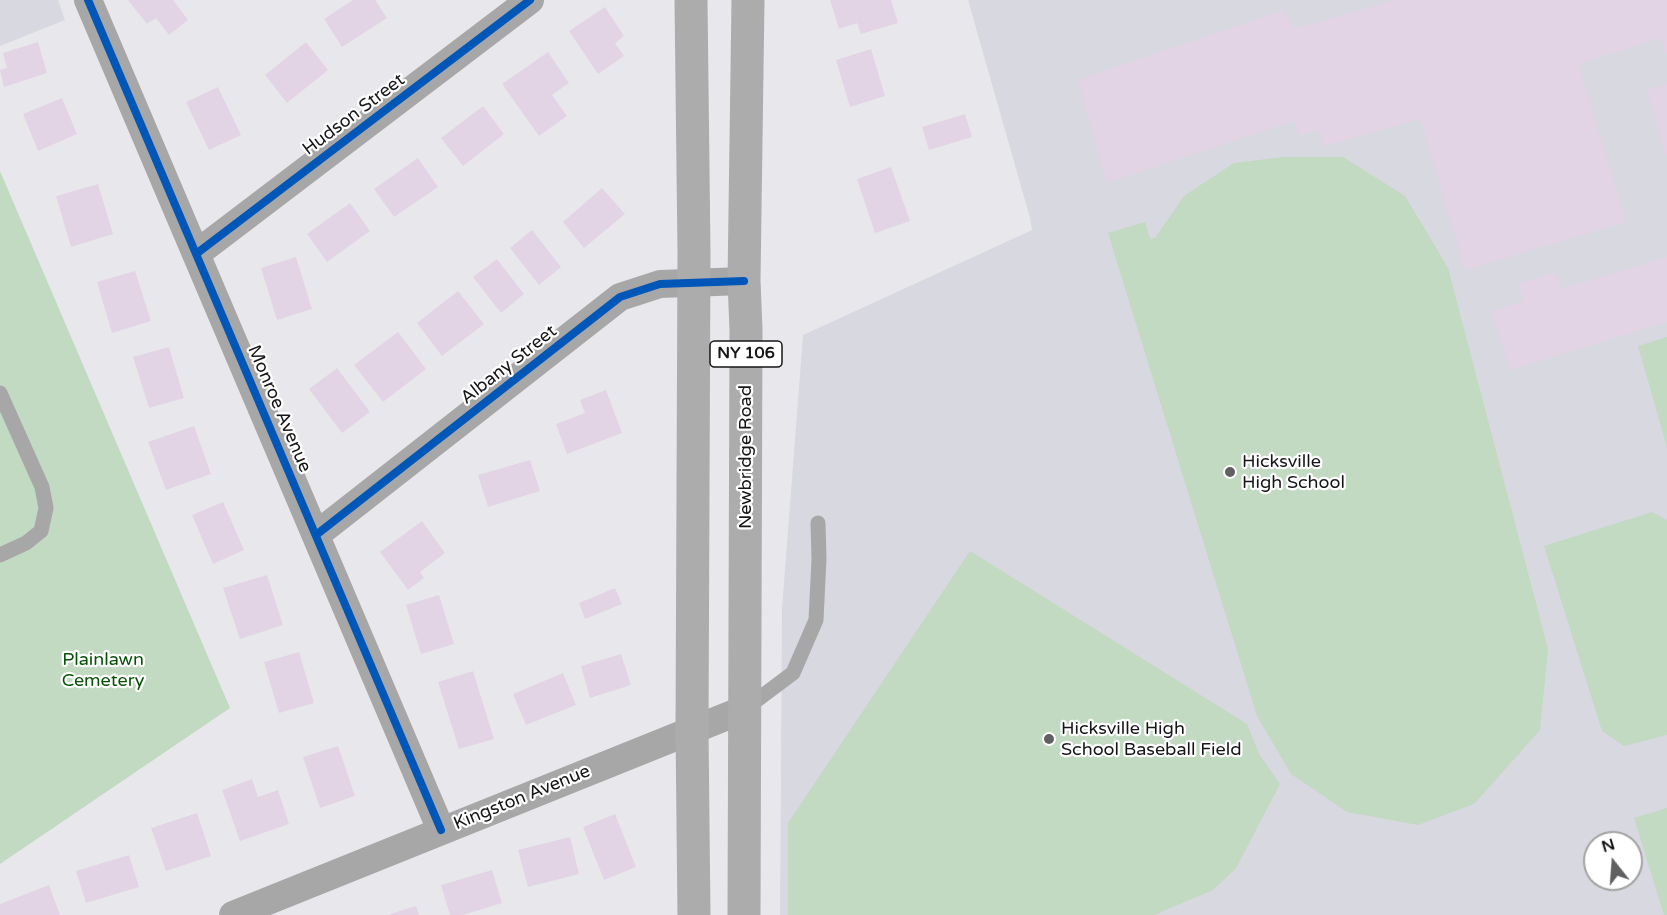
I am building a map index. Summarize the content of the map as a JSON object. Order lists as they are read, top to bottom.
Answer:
{
  "streets": {
    "main road": ["NY 106", "Newbridge Road"],
    "street": [
      "Hudson Street",
      "Albany Street",
      "Monroe Avenue",
      "Kingston Avenue"
    ]
  },
  "crossings": [
    ["Hudson Street", "Monroe Avenue"],
    ["NY 106", "Albany Street"],
    ["NY 106", "Kingston Avenue"],
    ["Albany Street", "Monroe Avenue"],
    ["Albany Street", "Newbridge Road"],
    ["Monroe Avenue", "Kingston Avenue"],
    ["Newbridge Road", "Kingston Avenue"]
  ],
  "parks": ["Plainlawn Cemetery"],
  "places": ["Hicksville High School", "Hicksville High School Baseball Field"],
  "north": "top"
}
